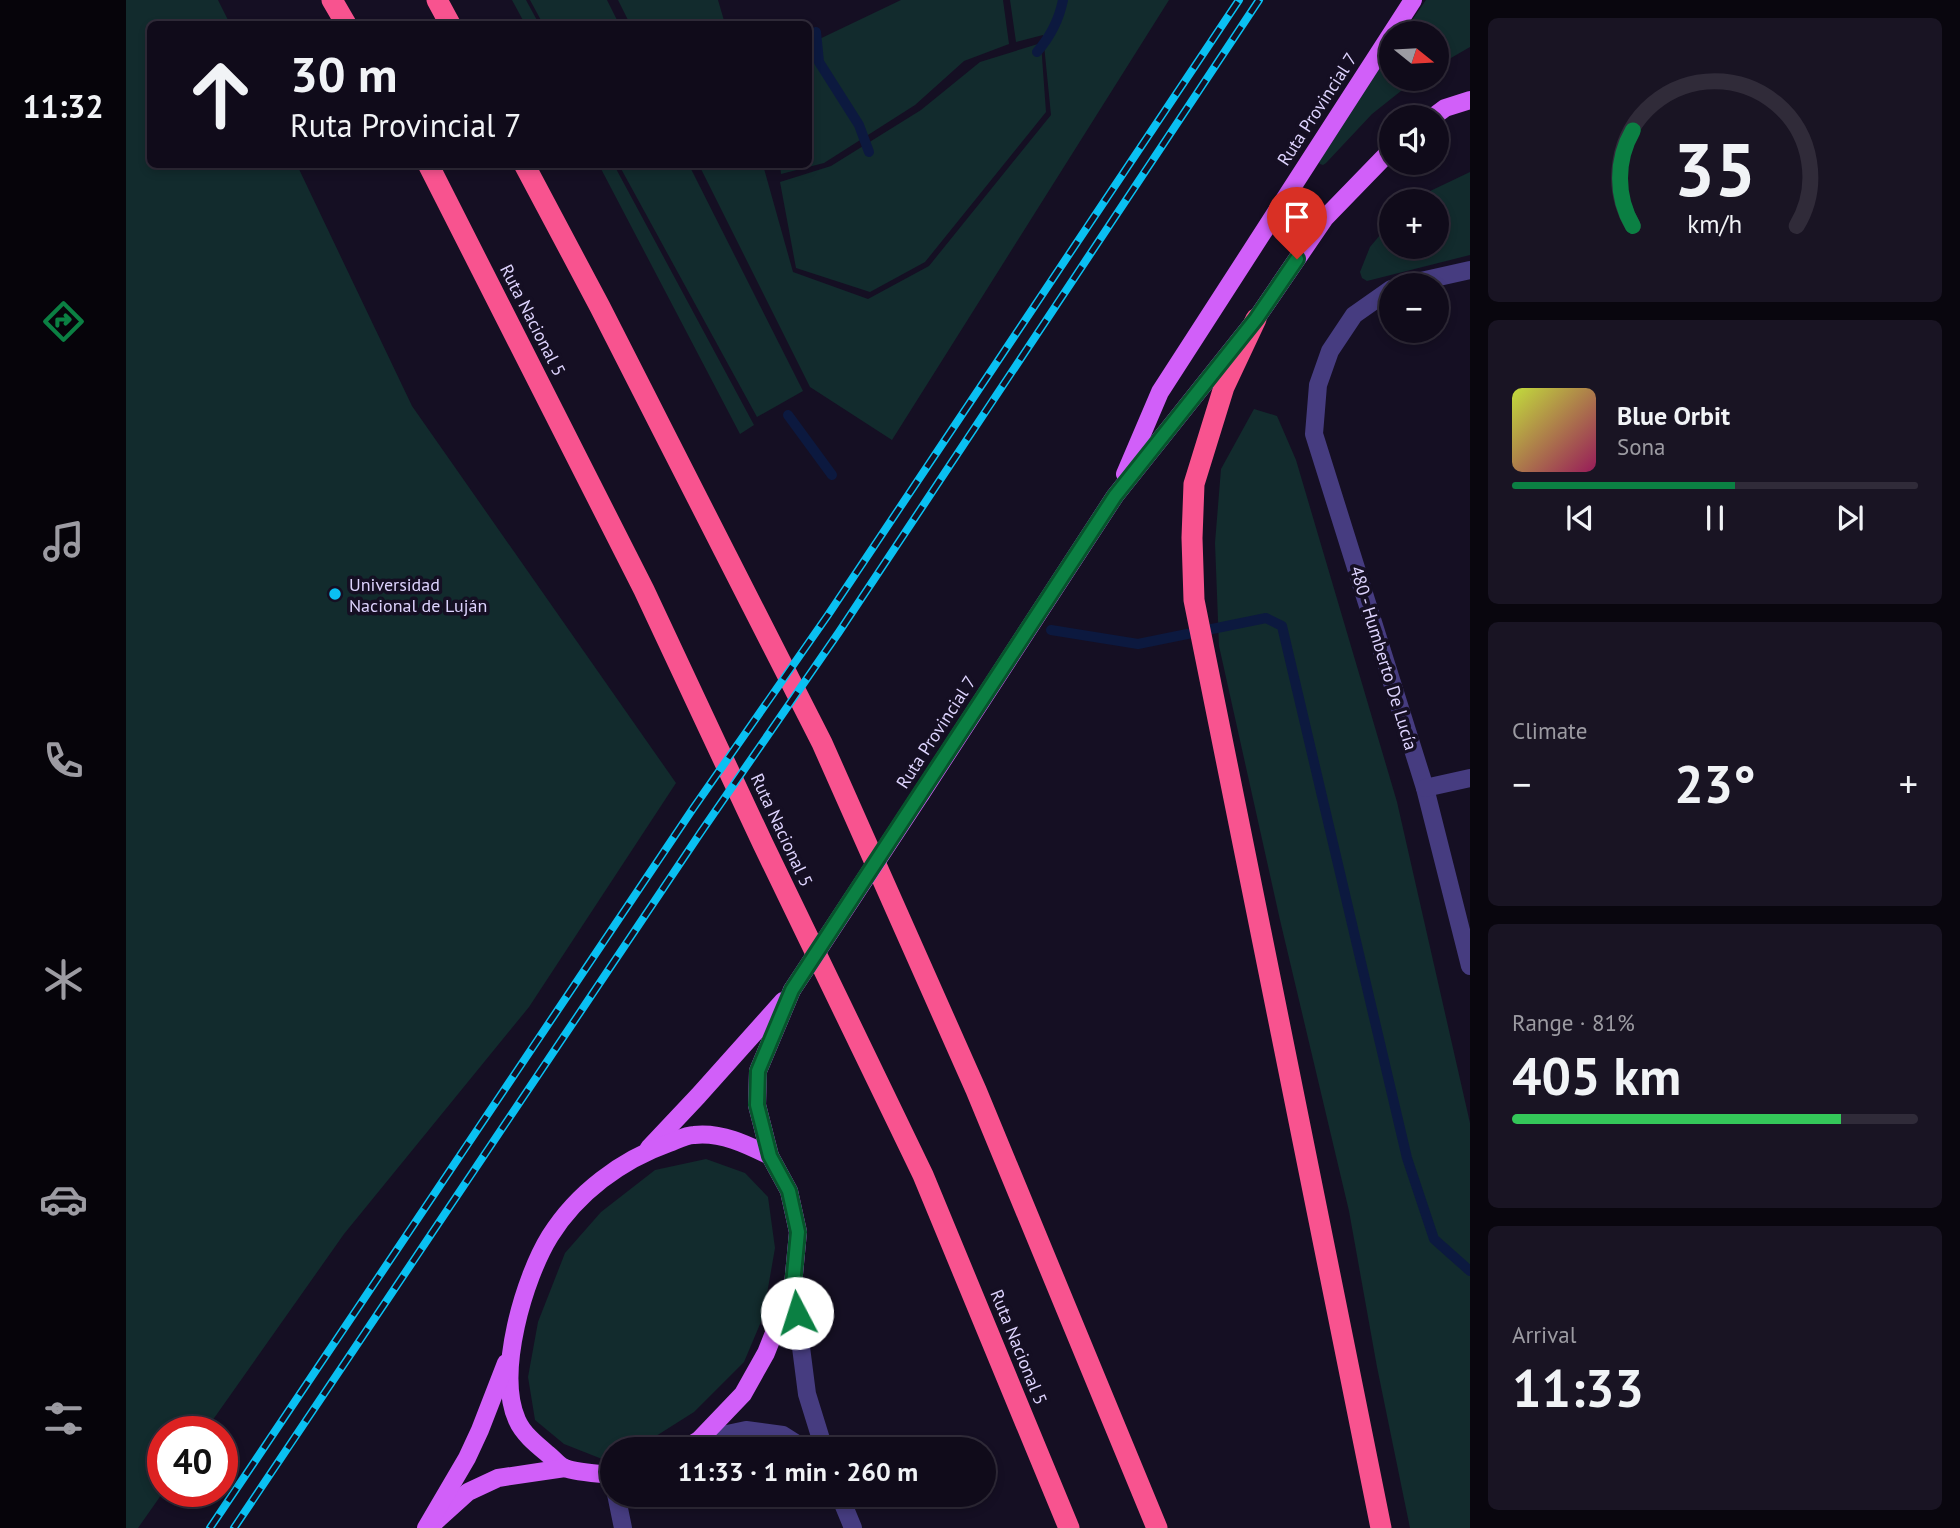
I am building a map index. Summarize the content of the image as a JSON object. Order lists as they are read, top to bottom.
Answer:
{
  "streets": {
    "highway": ["Ruta Nacional 5"],
    "main road": ["Ruta Provincial 7"],
    "street": ["480 - Humberto De Lucía"]
  },
  "places": ["Universidad Nacional de Luján"],
  "north": "right",
  "page": {
    "tabs": "11:32",
    "map_buttons": ["+", "−"],
    "turn": ["30 m", "Ruta Provincial 7"],
    "song": ["Blue Orbit", "Sona"],
    "tile": [
      "Climate",
      ["Range · 81%", "405 km"],
      ["Arrival", "11:33"]
    ],
    "heat": ["−", "23°", "+"],
    "limit": "40",
    "trip": "11:33 · 1 min · 260 m",
    "gauge": ["35", "km/h"]
  }
}
